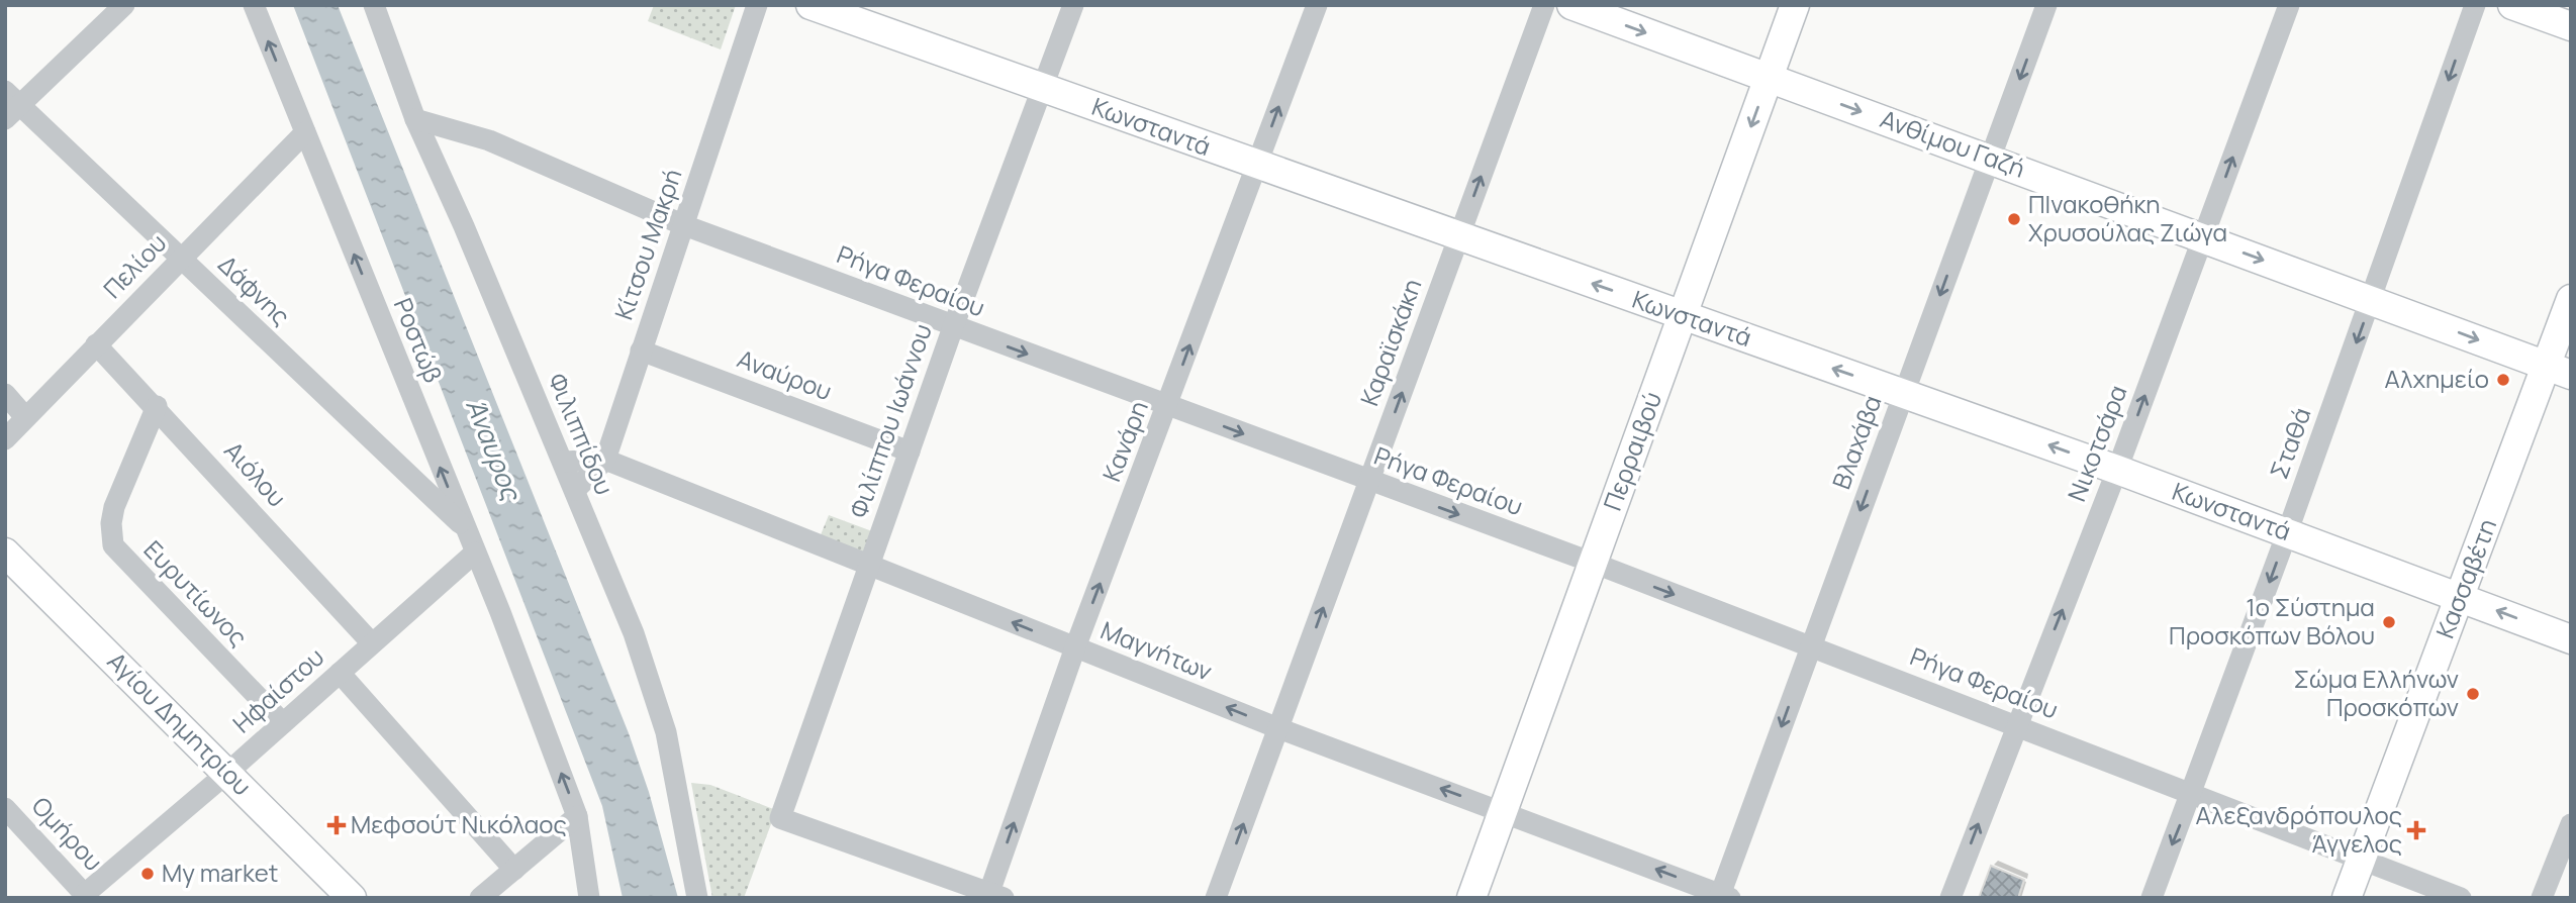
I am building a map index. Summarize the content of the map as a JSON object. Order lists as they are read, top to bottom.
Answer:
{
  "streets": {
    "street": [
      "Κωνσταντά",
      "Ανθίμου Γαζή",
      "Κίτσου Μακρή",
      "Πελίου",
      "Ρήγα Φεραίου",
      "Δάφνης",
      "Ροστώβ",
      "Καραϊσκάκη",
      "Αναύρου",
      "Φιλίππου Ιωάννου",
      "Φιλιππίδου",
      "Κανάρη",
      "Βλαχάβα",
      "Νικοτσάρα",
      "Σταθά",
      "Περραιβού",
      "Αιόλου",
      "Κασσαβέτη",
      "Ευρυτίωνος",
      "Μαγνήτων",
      "Ηφαίστου",
      "Αγίου Δημητρίου",
      "Ομήρου"
    ]
  },
  "crossings": [
    ["Κωνσταντά", "Καραϊσκάκη"],
    ["Κωνσταντά", "Φιλίππου Ιωάννου"],
    ["Κωνσταντά", "Κανάρη"],
    ["Κωνσταντά", "Βλαχάβα"],
    ["Κωνσταντά", "Νικοτσάρα"],
    ["Κωνσταντά", "Σταθά"],
    ["Κωνσταντά", "Περραιβού"],
    ["Κωνσταντά", "Κασσαβέτη"],
    ["Ανθίμου Γαζή", "Βλαχάβα"],
    ["Ανθίμου Γαζή", "Νικοτσάρα"],
    ["Ανθίμου Γαζή", "Σταθά"],
    ["Ανθίμου Γαζή", "Περραιβού"],
    ["Ανθίμου Γαζή", "Κασσαβέτη"],
    ["Κίτσου Μακρή", "Ρήγα Φεραίου"],
    ["Κίτσου Μακρή", "Αναύρου"],
    ["Κίτσου Μακρή", "Φιλιππίδου"],
    ["Κίτσου Μακρή", "Μαγνήτων"],
    ["Πελίου", "Δάφνης"],
    ["Πελίου", "Ροστώβ"],
    ["Πελίου", "Αιόλου"],
    ["Ρήγα Φεραίου", "Καραϊσκάκη"],
    ["Ρήγα Φεραίου", "Φιλίππου Ιωάννου"],
    ["Ρήγα Φεραίου", "Φιλιππίδου"],
    ["Ρήγα Φεραίου", "Κανάρη"],
    ["Ρήγα Φεραίου", "Βλαχάβα"],
    ["Ρήγα Φεραίου", "Νικοτσάρα"],
    ["Ρήγα Φεραίου", "Σταθά"],
    ["Ρήγα Φεραίου", "Περραιβού"],
    ["Ρήγα Φεραίου", "Κασσαβέτη"],
    ["Δάφνης", "Ροστώβ"],
    ["Ροστώβ", "Ηφαίστου"],
    ["Καραϊσκάκη", "Μαγνήτων"],
    ["Αναύρου", "Φιλίππου Ιωάννου"],
    ["Φιλίππου Ιωάννου", "Κανάρη"],
    ["Φιλίππου Ιωάννου", "Μαγνήτων"],
    ["Φιλιππίδου", "Μαγνήτων"],
    ["Κανάρη", "Μαγνήτων"],
    ["Βλαχάβα", "Μαγνήτων"],
    ["Περραιβού", "Μαγνήτων"],
    ["Αιόλου", "Ευρυτίωνος"],
    ["Αιόλου", "Ηφαίστου"],
    ["Ευρυτίωνος", "Ηφαίστου"],
    ["Ηφαίστου", "Αγίου Δημητρίου"],
    ["Ηφαίστου", "Ομήρου"]
  ],
  "one_way": [
    "Κωνσταντά",
    "Ανθίμου Γαζή",
    "Ρήγα Φεραίου",
    "Ροστώβ",
    "Καραϊσκάκη",
    "Κανάρη",
    "Βλαχάβα",
    "Νικοτσάρα",
    "Σταθά",
    "Μαγνήτων"
  ],
  "water": ["Άναυρος"],
  "places": {
    "other": [
      "ΠΙνακοθήκη Χρυσούλας Ζιώγα",
      "Αλχημείο",
      "1ο Σύστημα Προσκόπων Βόλου",
      "Σώμα Ελλήνων Προσκόπων",
      "My market"
    ],
    "health": ["Μεφσούτ Νικόλαος", "Αλεξανδρόπουλος Άγγελος"]
  }
}
